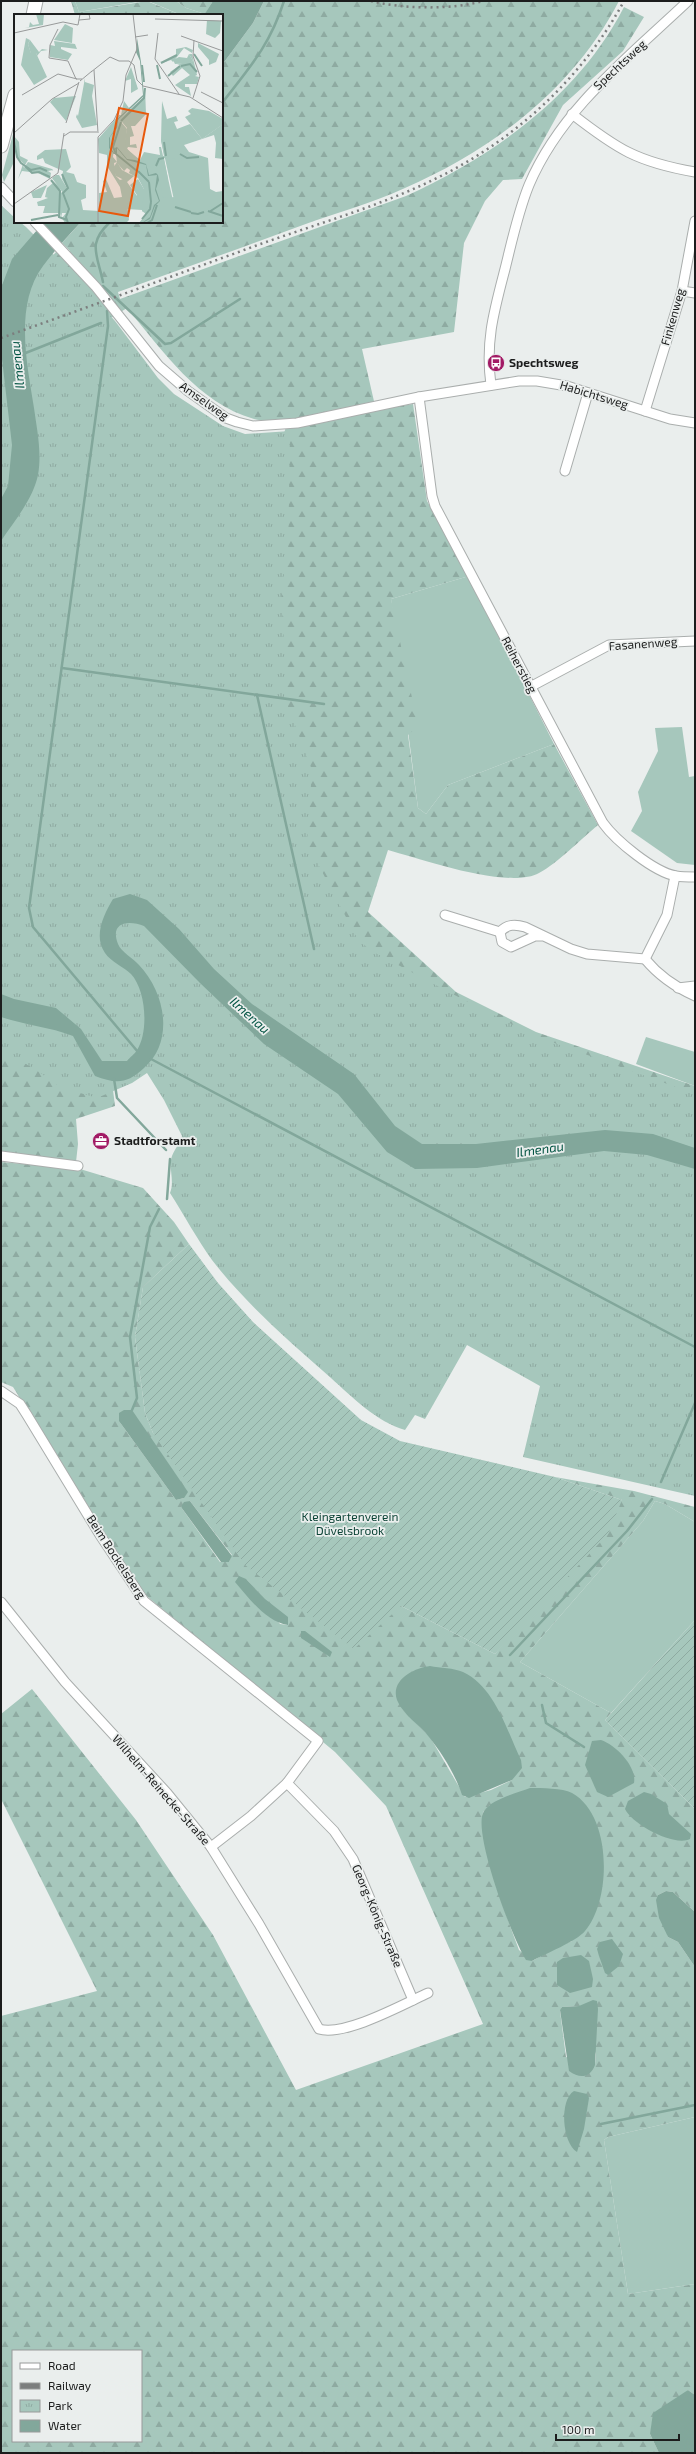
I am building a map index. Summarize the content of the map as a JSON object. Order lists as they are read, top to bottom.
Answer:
{
  "streets": {
    "street": [
      "Spechtsweg",
      "Finkenweg",
      "Habichtsweg",
      "Amselweg",
      "Fasanenweg",
      "Reiherstieg",
      "Beim Bockelsberg",
      "Wilhelm-Reinecke-Straße",
      "Georg-König-Straße"
    ]
  },
  "crossings": [
    ["Spechtsweg", "Habichtsweg"],
    ["Spechtsweg", "Amselweg"],
    ["Finkenweg", "Habichtsweg"],
    ["Habichtsweg", "Amselweg"],
    ["Amselweg", "Reiherstieg"],
    ["Fasanenweg", "Reiherstieg"],
    ["Beim Bockelsberg", "Georg-König-Straße"],
    ["Wilhelm-Reinecke-Straße", "Georg-König-Straße"]
  ],
  "water": ["Ilmenau"],
  "parks": ["Kleingartenverein Düvelsbrook"],
  "places": {
    "bus stop": ["Spechtsweg"],
    "office": ["Stadtforstamt"]
  },
  "legend": [
    "Road",
    "Railway",
    "Park",
    "Water"
  ],
  "scale_bar": "100 m"
}
